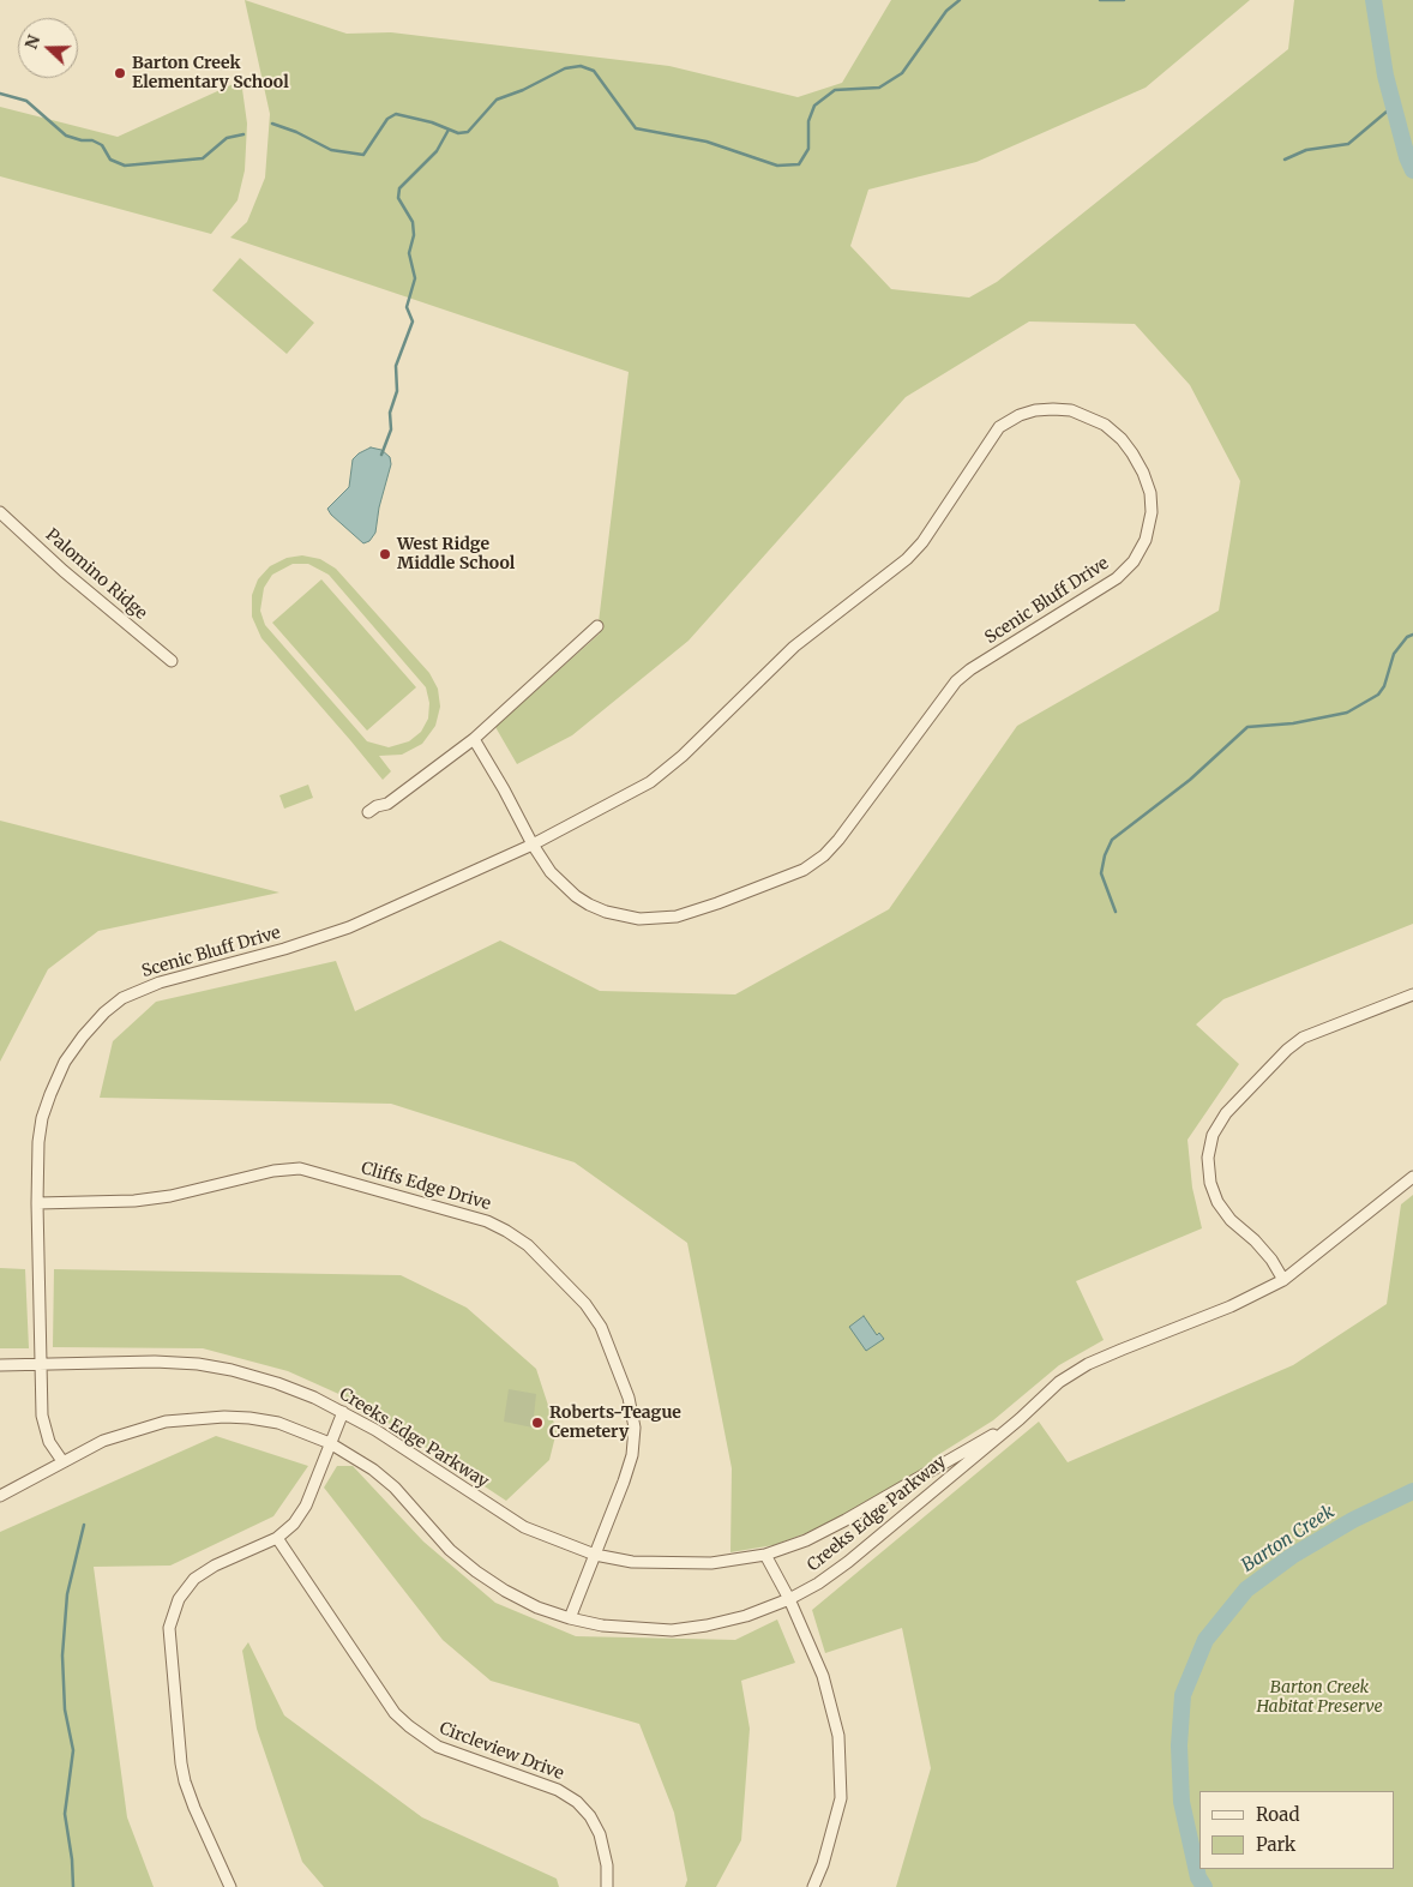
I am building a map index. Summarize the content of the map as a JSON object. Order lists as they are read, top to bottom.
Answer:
{
  "streets": {
    "street": [
      "Palomino Ridge",
      "Scenic Bluff Drive",
      "Cliffs Edge Drive",
      "Creeks Edge Parkway",
      "Circleview Drive"
    ]
  },
  "crossings": [
    ["Scenic Bluff Drive", "Cliffs Edge Drive"],
    ["Scenic Bluff Drive", "Creeks Edge Parkway"],
    ["Cliffs Edge Drive", "Creeks Edge Parkway"]
  ],
  "water": ["Barton Creek"],
  "parks": ["Barton Creek Habitat Preserve"],
  "places": ["Barton Creek Elementary School", "West Ridge Middle School", "Roberts-Teague Cemetery"],
  "legend": ["Road", "Park"],
  "north": "left"
}
